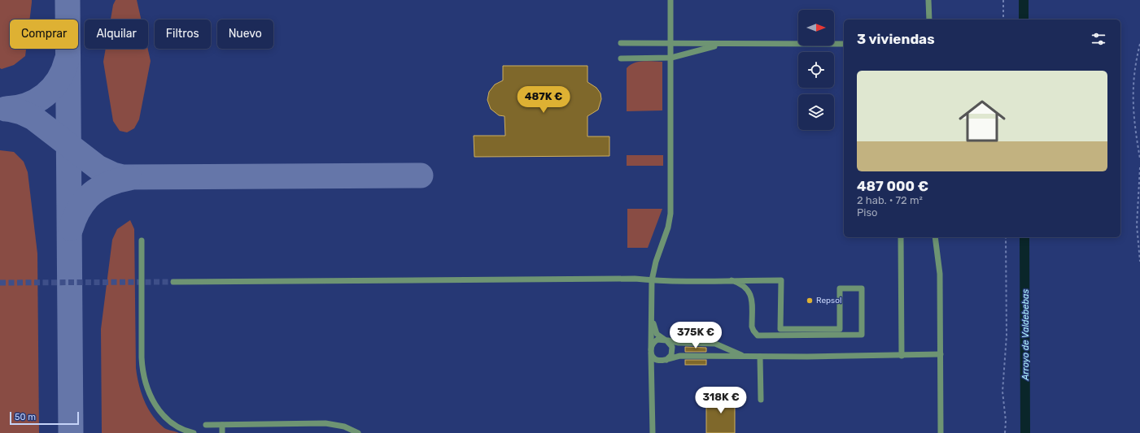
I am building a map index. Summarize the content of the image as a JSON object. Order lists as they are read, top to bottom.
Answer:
{
  "water": ["Arroyo de Valdebebas"],
  "places": ["Repsol"],
  "scale_bar": "50 m",
  "north": "right",
  "page": {
    "chip": [
      "Comprar",
      "Alquilar",
      "Filtros",
      "Nuevo"
    ],
    "heading": "3 viviendas",
    "list": [
      {
        "name": "487 000 €",
        "note": "2 hab. · 72 m² · Piso"
      }
    ],
    "price": ["487K €", "375K €", "318K €"],
    "scale": "50 m"
  }
}
